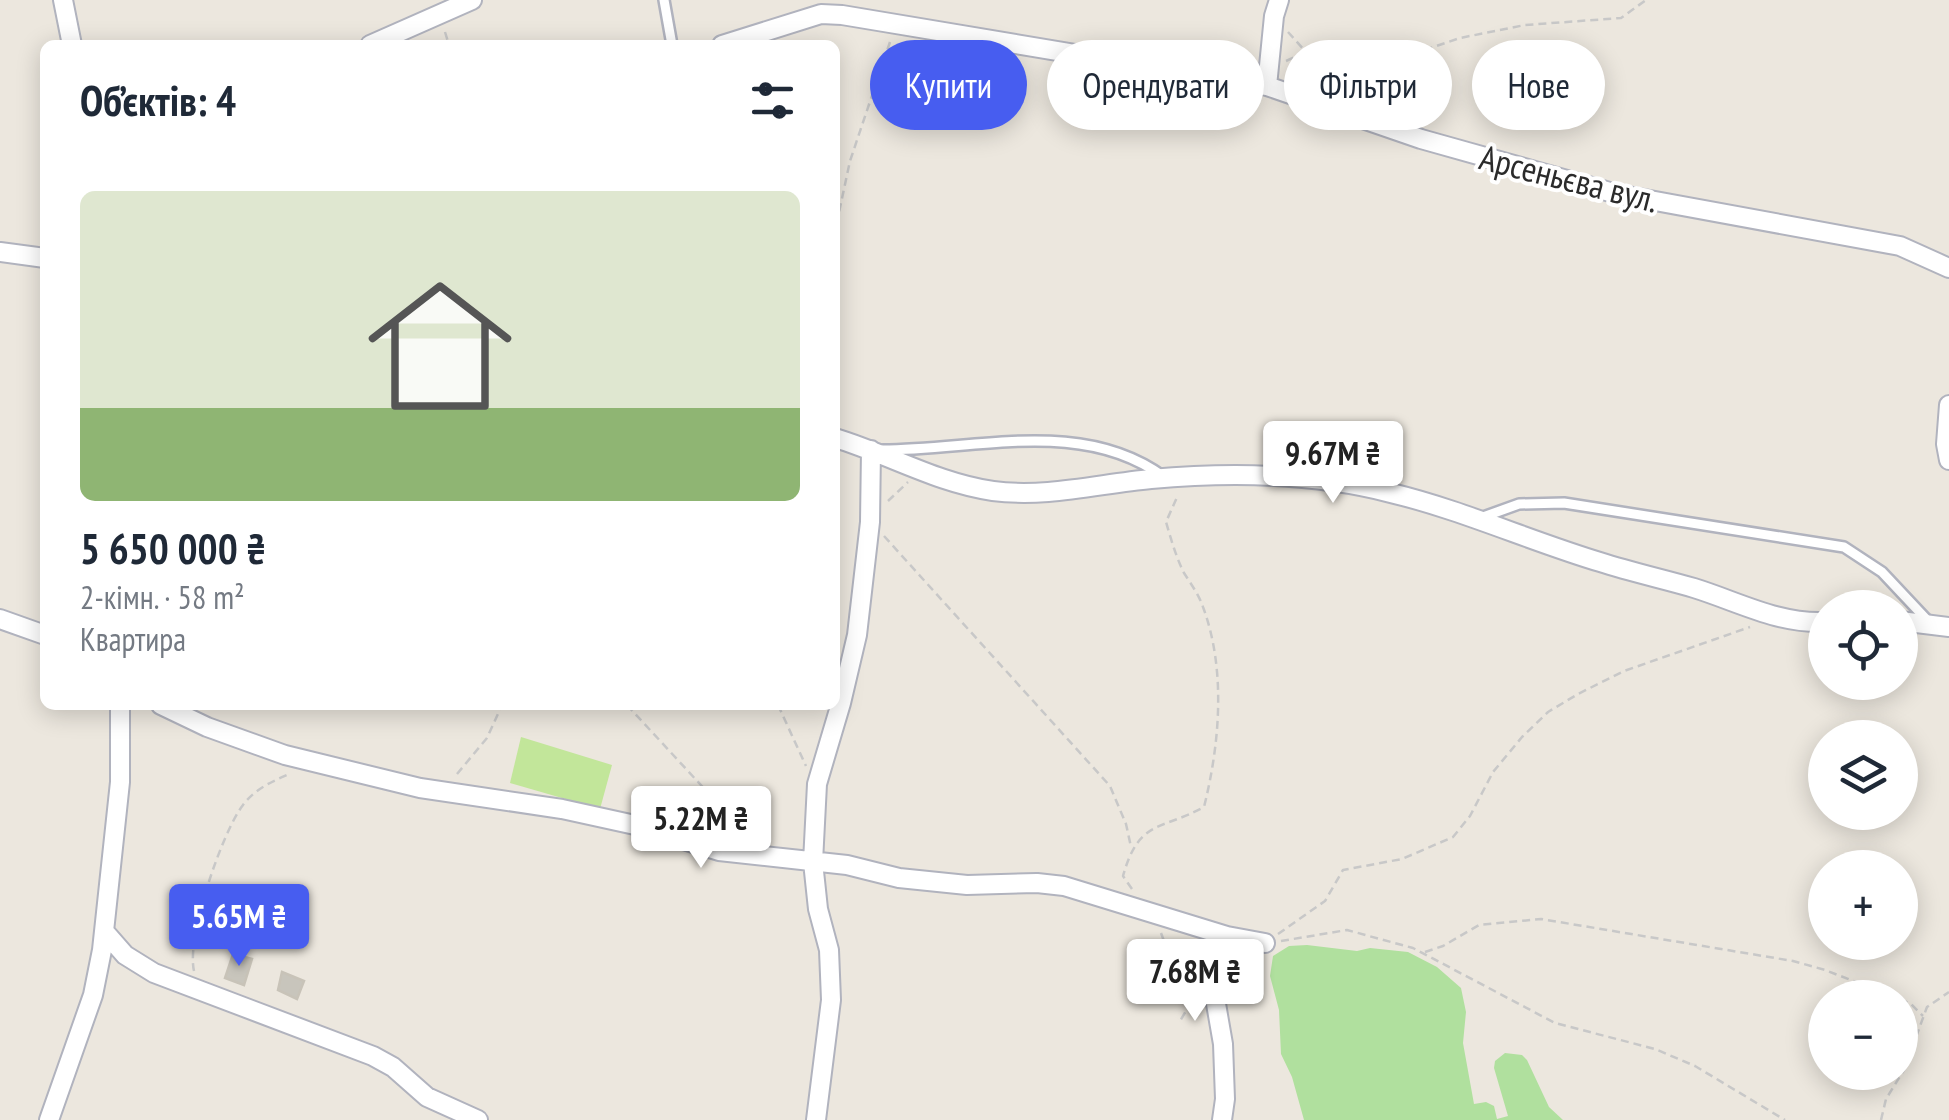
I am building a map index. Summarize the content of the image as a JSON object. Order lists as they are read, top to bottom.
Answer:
{
  "streets": {
    "street": ["Арсеньєва вул."]
  },
  "page": {
    "chip": [
      "Купити",
      "Орендувати",
      "Фільтри",
      "Нове"
    ],
    "heading": "Об’єктів: 4",
    "list": [
      {
        "name": "5 650 000 ₴",
        "note": "2-кімн. · 58 m² · Квартира"
      }
    ],
    "price": [
      "9.67M ₴",
      "5.22M ₴",
      "5.65M ₴",
      "7.68M ₴"
    ],
    "map_buttons": ["+", "−"]
  }
}
